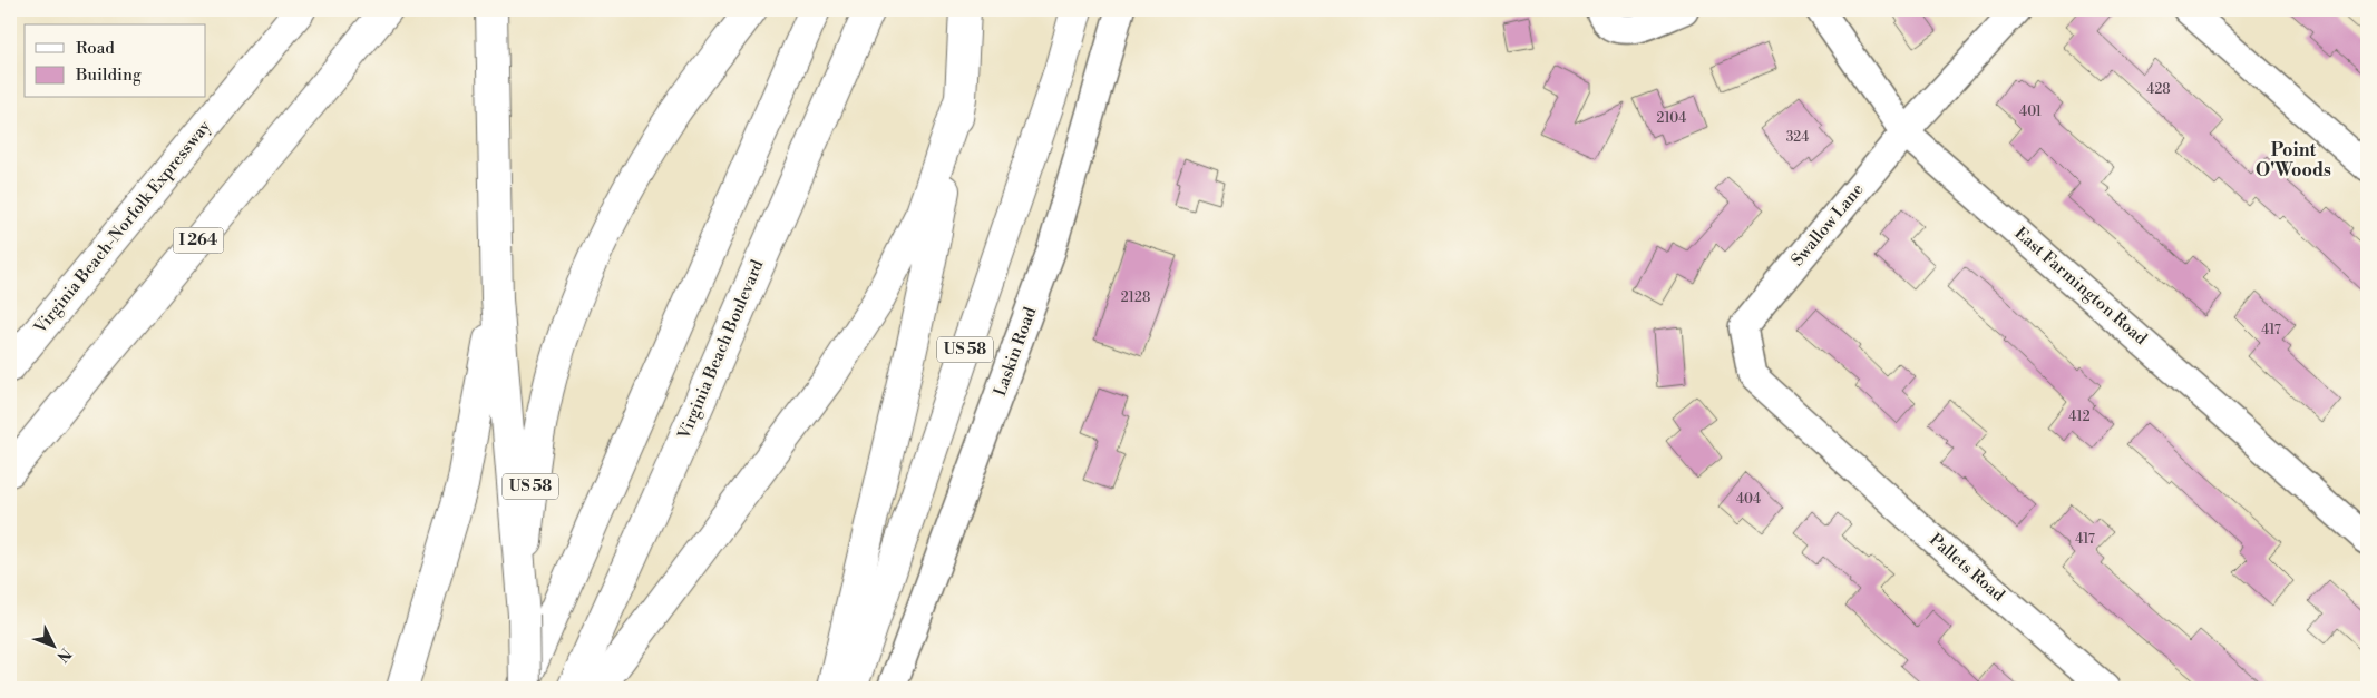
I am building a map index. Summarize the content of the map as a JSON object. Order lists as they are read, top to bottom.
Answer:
{
  "streets": {
    "main road": [
      "Virginia Beach-Norfolk Expressway",
      "I 264",
      "Virginia Beach Boulevard",
      "US 58"
    ],
    "street": [
      "Swallow Lane",
      "East Farmington Road",
      "Laskin Road",
      "Pallets Road"
    ]
  },
  "crossings": [
    ["Swallow Lane", "East Farmington Road"],
    ["Swallow Lane", "Pallets Road"]
  ],
  "districts": ["Point O'Woods"],
  "house_numbers": [
    "428",
    "401",
    "2104",
    "324",
    "2128",
    "417",
    "412",
    "404",
    "417"
  ],
  "legend": ["Road", "Building"],
  "north": "bottom right"
}
